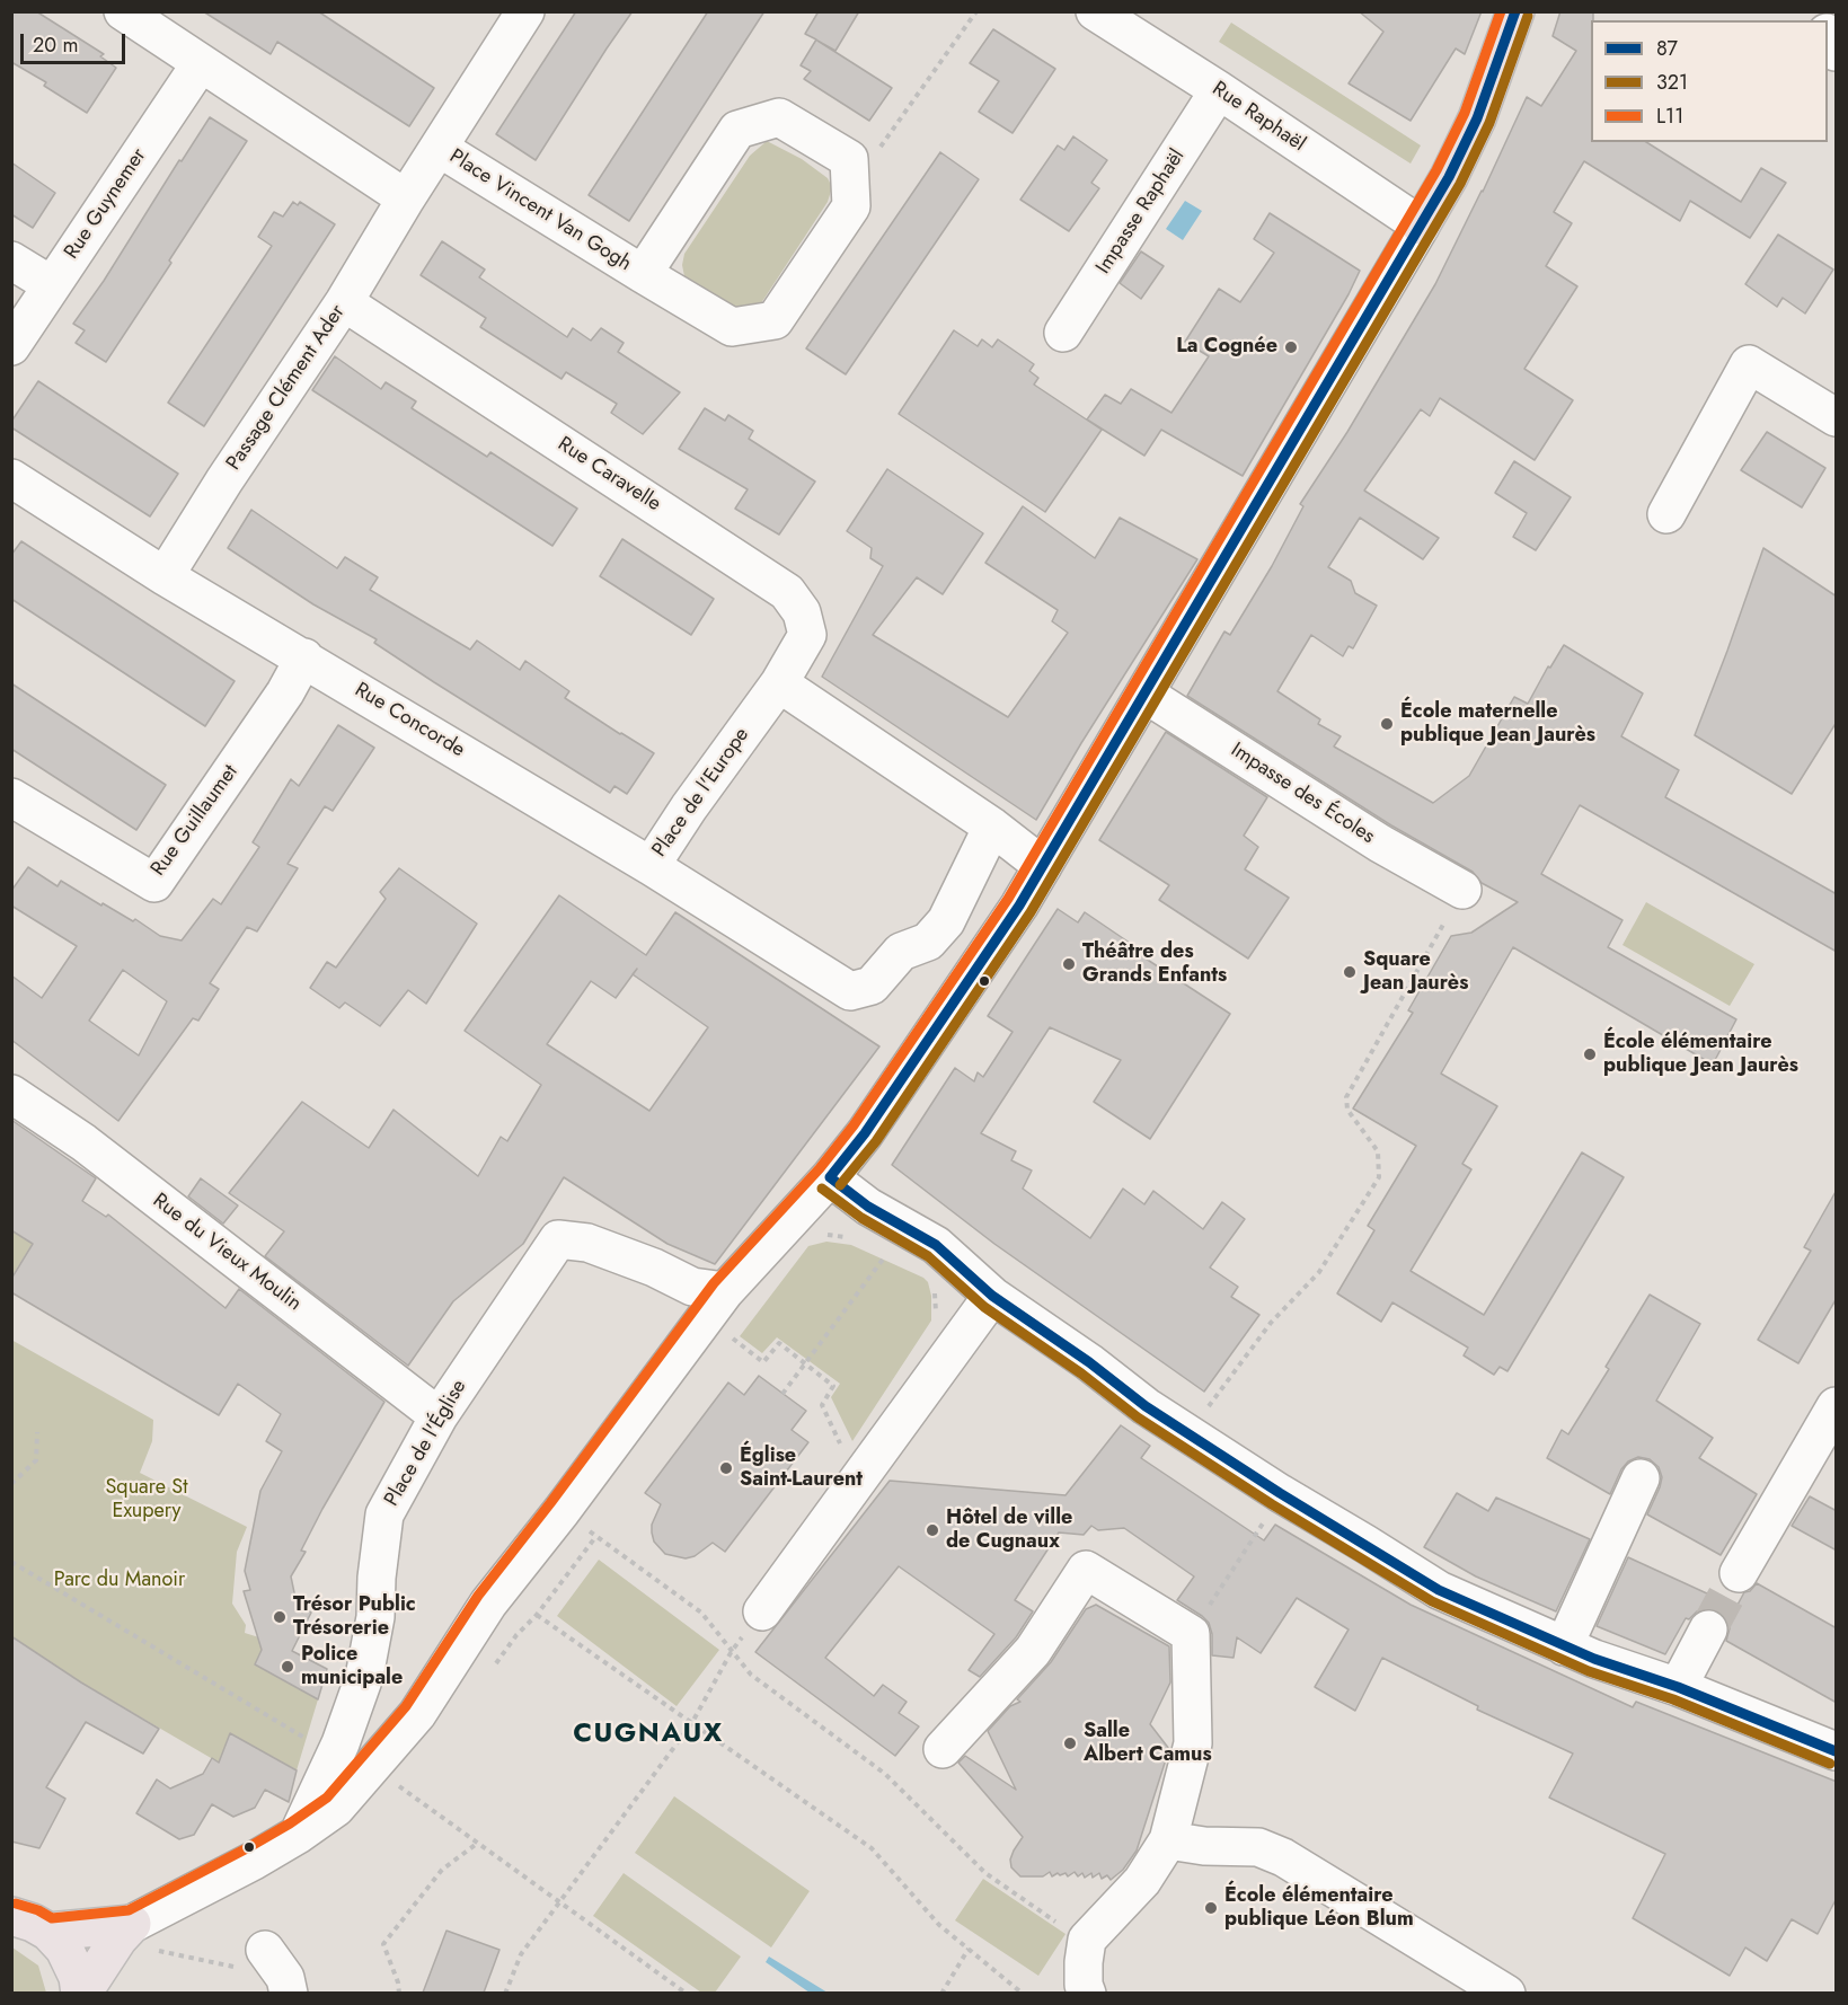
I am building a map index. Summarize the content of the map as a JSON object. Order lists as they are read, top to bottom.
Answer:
{
  "streets": {
    "street": [
      "Rue Raphaël",
      "Rue Guynemer",
      "Place Vincent Van Gogh",
      "Impasse Raphaël",
      "Passage Clément Ader",
      "Rue Caravelle",
      "Rue Concorde",
      "Place de l'Europe",
      "Impasse des Écoles",
      "Rue Guillaumet",
      "Rue du Vieux Moulin",
      "Place de l'Église"
    ]
  },
  "crossings": [
    ["Rue Raphaël", "Impasse Raphaël"],
    ["Place Vincent Van Gogh", "Passage Clément Ader"],
    ["Passage Clément Ader", "Rue Caravelle"],
    ["Passage Clément Ader", "Rue Concorde"],
    ["Rue Caravelle", "Place de l'Europe"],
    ["Rue Concorde", "Place de l'Europe"],
    ["Rue Concorde", "Rue Guillaumet"],
    ["Rue du Vieux Moulin", "Place de l'Église"]
  ],
  "districts": ["CUGNAUX"],
  "parks": ["Square St Exupery", "Parc du Manoir"],
  "places": [
    "La Cognée",
    "École maternelle publique Jean Jaurès",
    "Théâtre des Grands Enfants",
    "Square Jean Jaurès",
    "École élémentaire publique Jean Jaurès",
    "Église Saint-Laurent",
    "Hôtel de ville de Cugnaux",
    "Trésor Public Trésorerie",
    "Police municipale",
    "Salle Albert Camus",
    "École élémentaire publique Léon Blum"
  ],
  "lines": ["transit line 87", "transit line L11", "transit line 321"],
  "legend": ["87", "321", "L11"],
  "scale_bar": "20 m"
}
